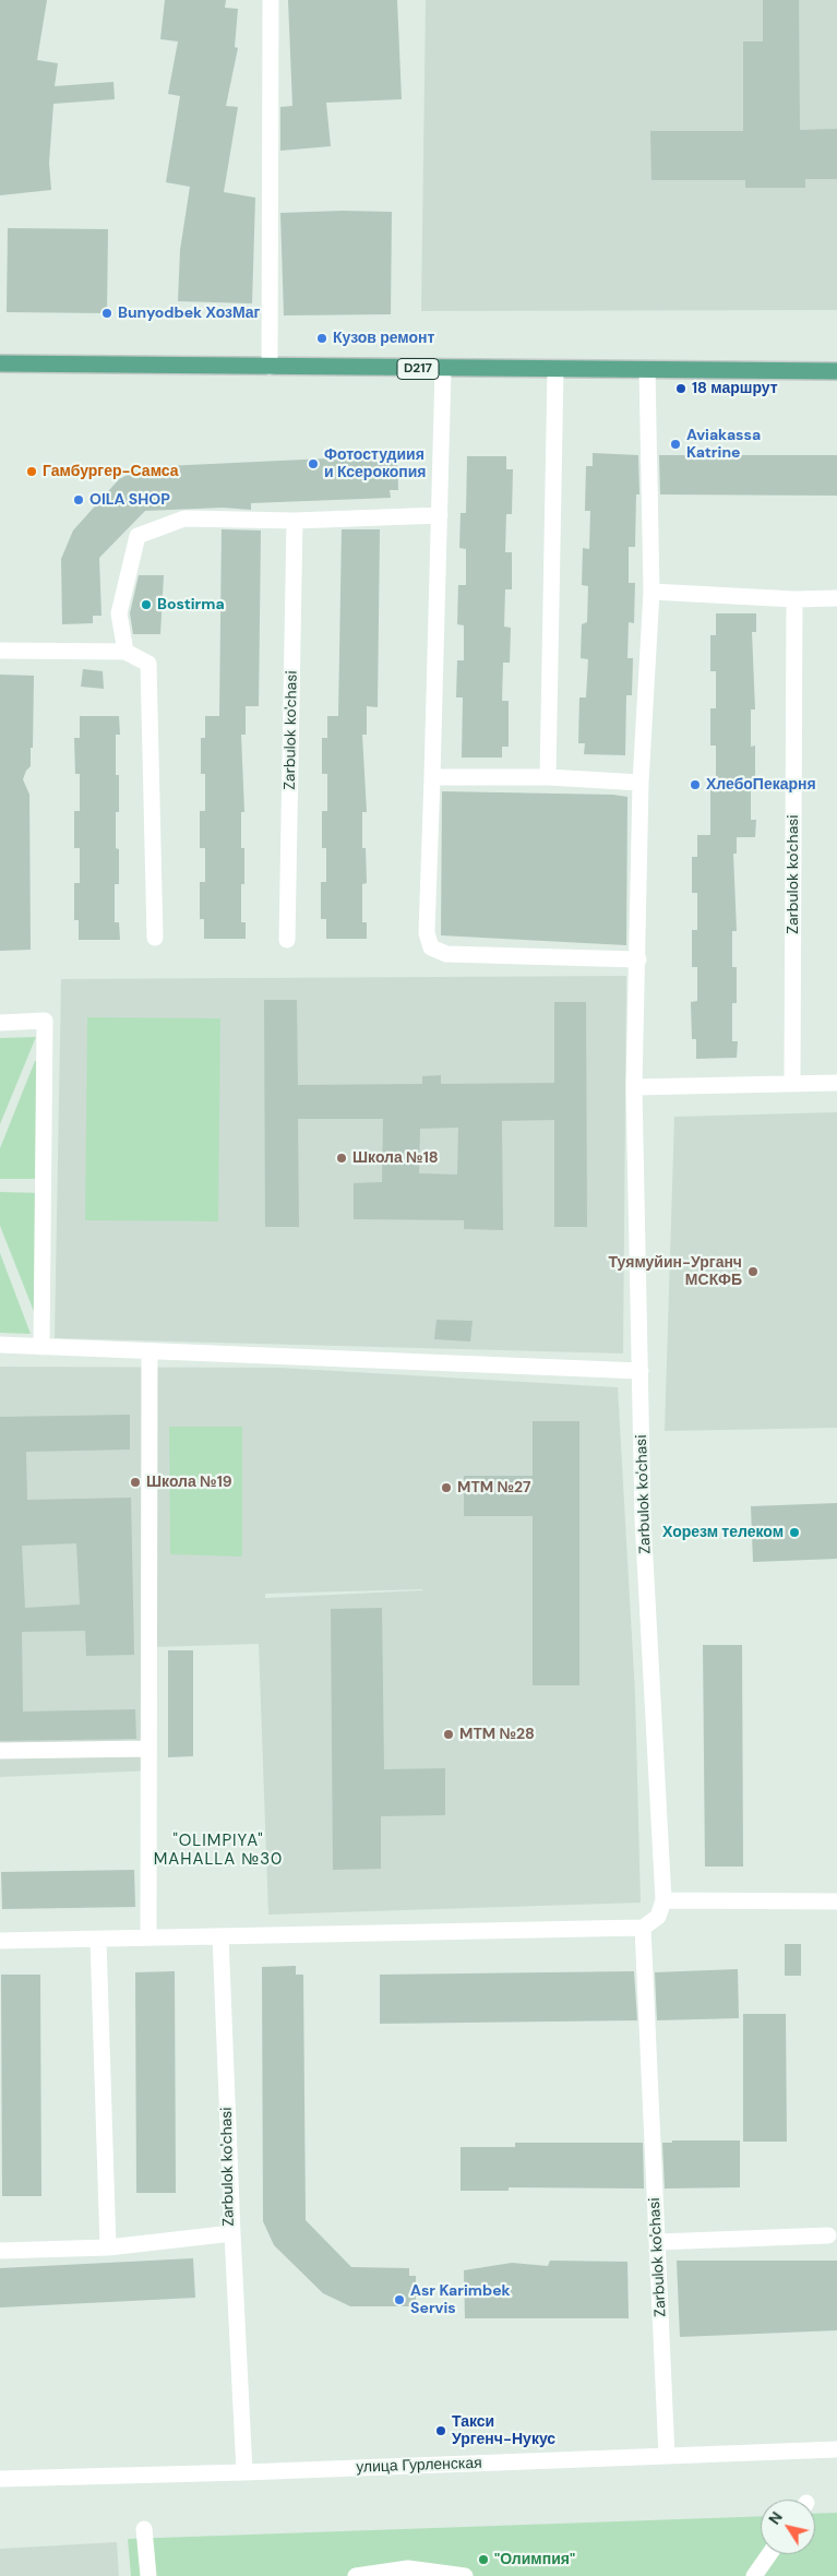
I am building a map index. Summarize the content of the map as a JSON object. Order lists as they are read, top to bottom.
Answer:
{
  "streets": {
    "main road": ["D217"],
    "street": ["Zarbulok ko'chasi", "улица Гурленская"]
  },
  "crossings": [
    ["D217", "Zarbulok ko'chasi"],
    ["Zarbulok ko'chasi", "улица Гурленская"]
  ],
  "districts": ["\"OLIMPIYA\" MAHALLA №30"],
  "places": [
    "Bunyodbek ХозМаг",
    "Кузов ремонт",
    "18 маршрут",
    "Aviakassa Katrine",
    "Фотостудиия и Ксерокопия",
    "Гамбургер-Самса",
    "OILA SHOP",
    "Bostirma",
    "ХлебоПекарня",
    "Школа №18",
    "Туямуйин-Урганч МСКФБ",
    "Школа №19",
    "MTM №27",
    "Хорезм телеком",
    "MTM №28",
    "Asr Karimbek Servis",
    "Такси Ургенч-Нукус",
    "\"Олимпия\""
  ],
  "north": "top left"
}
